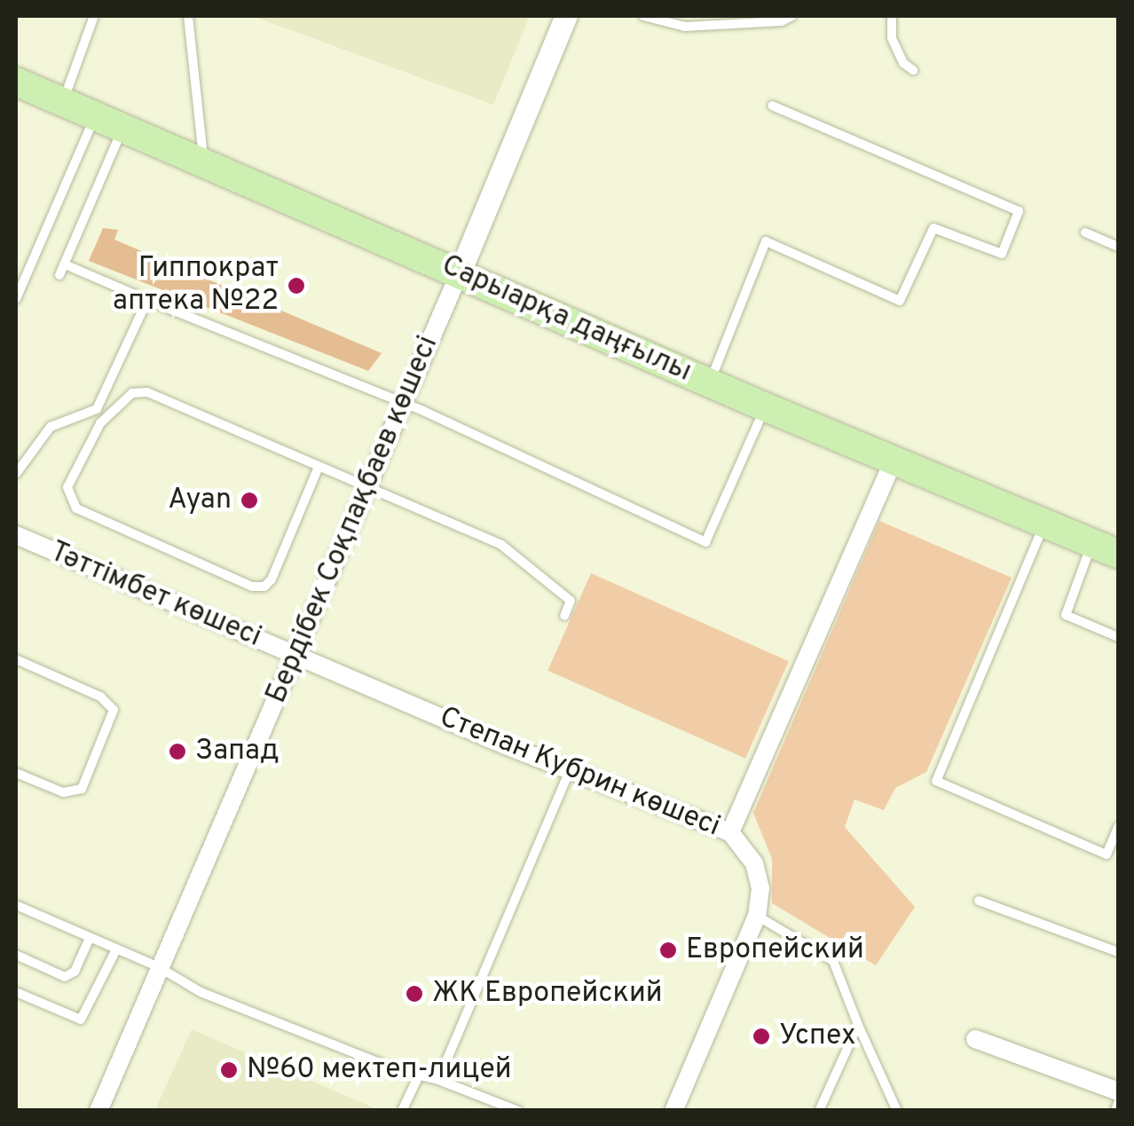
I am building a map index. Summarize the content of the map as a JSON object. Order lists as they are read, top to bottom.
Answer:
{
  "streets": {
    "main road": ["Сарыарқа даңғылы"],
    "street": ["Бердібек Соқпақбаев көшесі", "Тәттімбет көшесі", "Степан Кубрин көшесі"]
  },
  "crossings": [
    ["Сарыарқа даңғылы", "Бердібек Соқпақбаев көшесі"],
    ["Бердібек Соқпақбаев көшесі", "Тәттімбет көшесі"],
    ["Бердібек Соқпақбаев көшесі", "Степан Кубрин көшесі"],
    ["Тәттімбет көшесі", "Степан Кубрин көшесі"]
  ],
  "places": [
    "Гиппократ аптека №22",
    "Ayan",
    "Запад",
    "Европейский",
    "ЖК Европейский",
    "Успех",
    "№60 мектеп-лицей"
  ]
}
